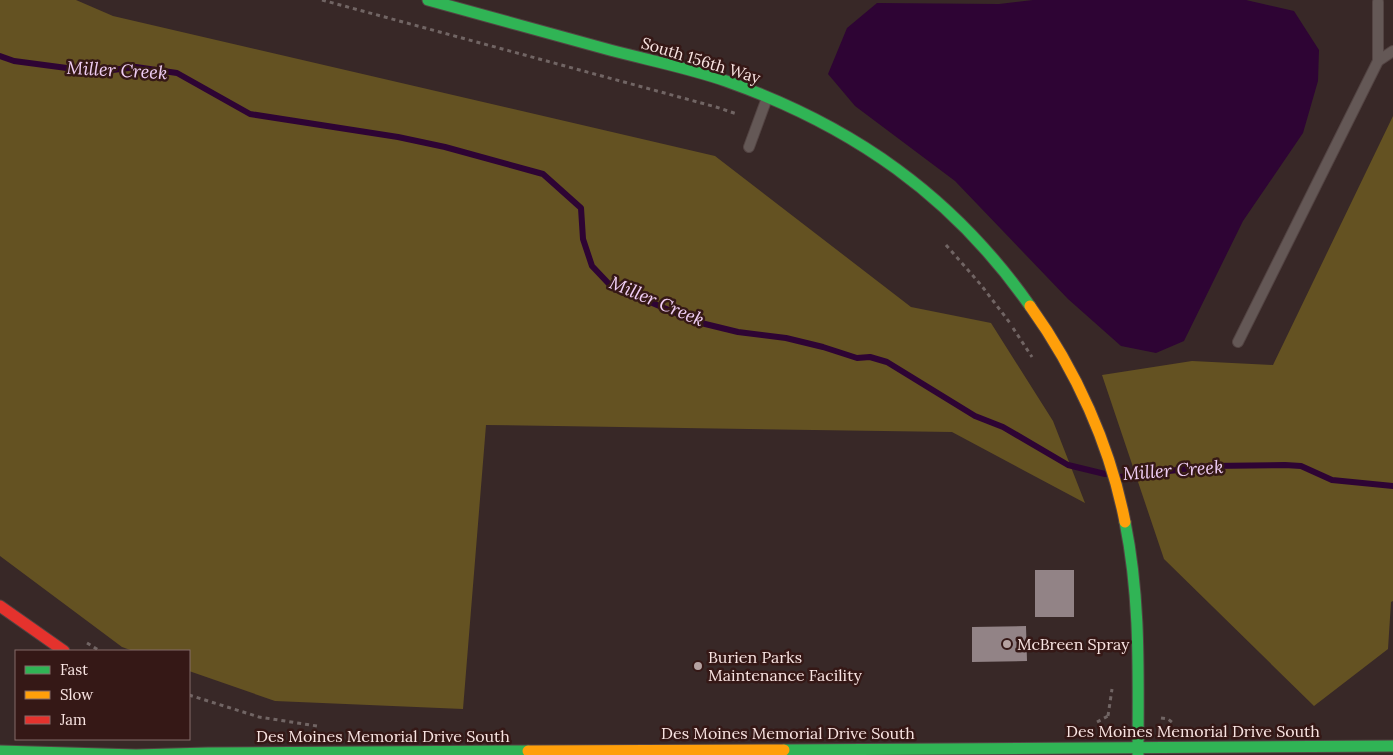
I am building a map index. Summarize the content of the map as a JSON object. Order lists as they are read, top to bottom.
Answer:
{
  "streets": {
    "street": ["South 156th Way", "Des Moines Memorial Drive South"]
  },
  "crossings": [
    ["South 156th Way", "Des Moines Memorial Drive South"]
  ],
  "water": ["Miller Creek"],
  "places": ["McBreen Spray", "Burien Parks Maintenance Facility"],
  "legend": ["Fast", "Slow", "Jam"]
}
